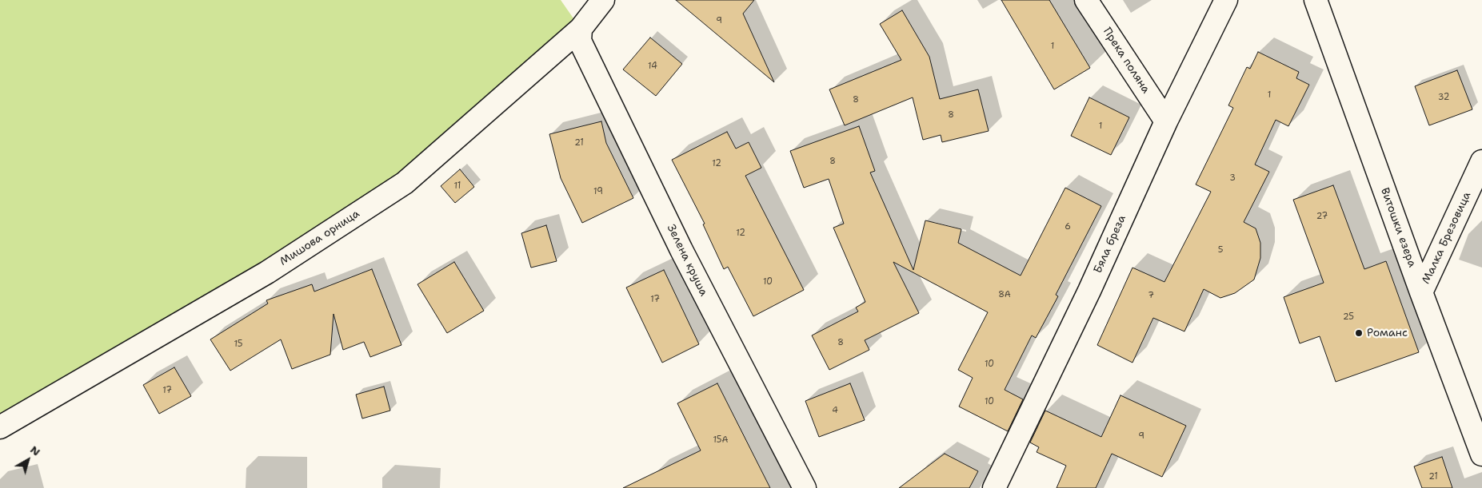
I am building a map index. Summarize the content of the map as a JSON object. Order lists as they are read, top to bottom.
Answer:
{
  "streets": {
    "street": [
      "Прека поляна",
      "Витошки езера",
      "Мишова орница",
      "Малка Брезовица",
      "Бяла бреза",
      "Зелена круша"
    ]
  },
  "crossings": [
    ["Прека поляна", "Бяла бреза"],
    ["Витошки езера", "Малка Брезовица"],
    ["Мишова орница", "Зелена круша"]
  ],
  "places": ["Романс"],
  "house_numbers": [
    "9",
    "1",
    "14",
    "1",
    "32",
    "8",
    "8",
    "1",
    "21",
    "8",
    "12",
    "3",
    "11",
    "19",
    "27",
    "6",
    "12",
    "5",
    "10",
    "8А",
    "7",
    "17",
    "25",
    "8",
    "15",
    "10",
    "17",
    "10",
    "4",
    "9",
    "15А",
    "21"
  ],
  "north": "top right"
}
